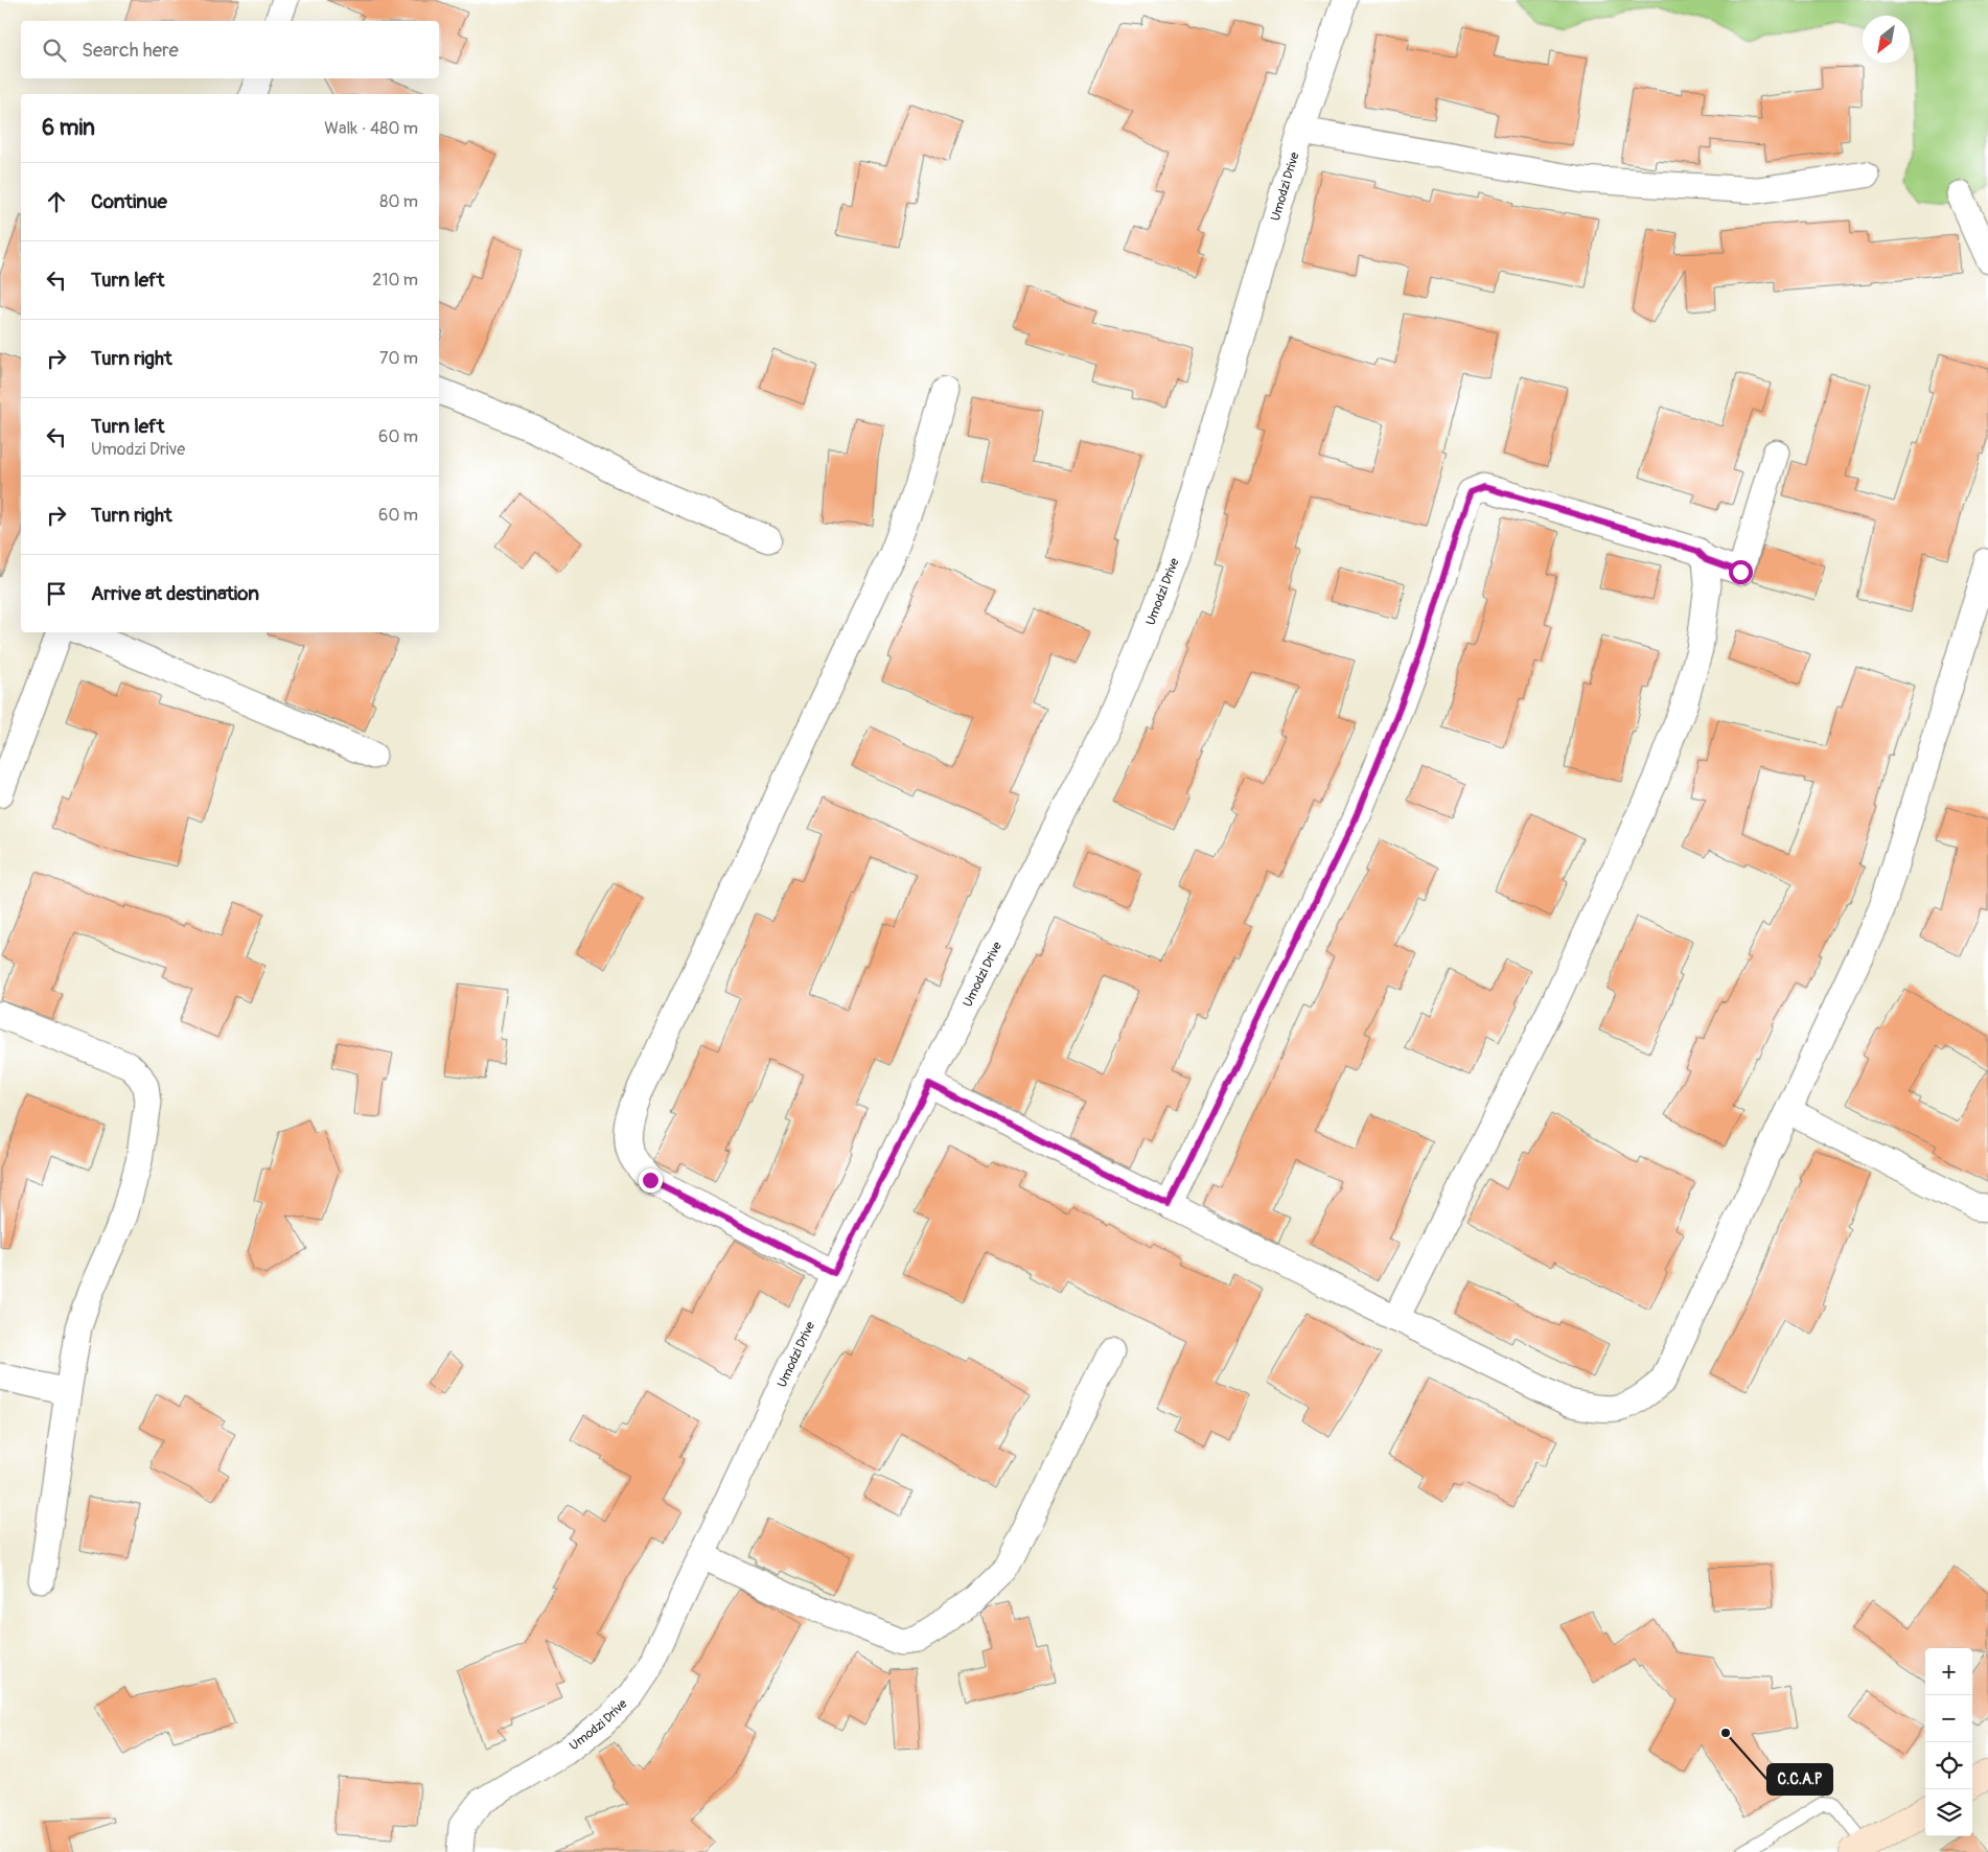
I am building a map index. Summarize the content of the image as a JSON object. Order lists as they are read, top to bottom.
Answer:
{
  "streets": {
    "street": ["Umodzi Drive"]
  },
  "places": ["C.C.A.P"],
  "north": "bottom left",
  "page": {
    "search": "Search here",
    "heading": ["6 min", "Walk · 480 m"],
    "list": [
      ["Continue", "80 m"],
      ["Turn left", "210 m"],
      ["Turn right", "70 m"],
      ["Turn left", "Umodzi Drive", "60 m"],
      ["Turn right", "60 m"],
      "Arrive at destination"
    ],
    "map_buttons": ["+", "−"]
  }
}
